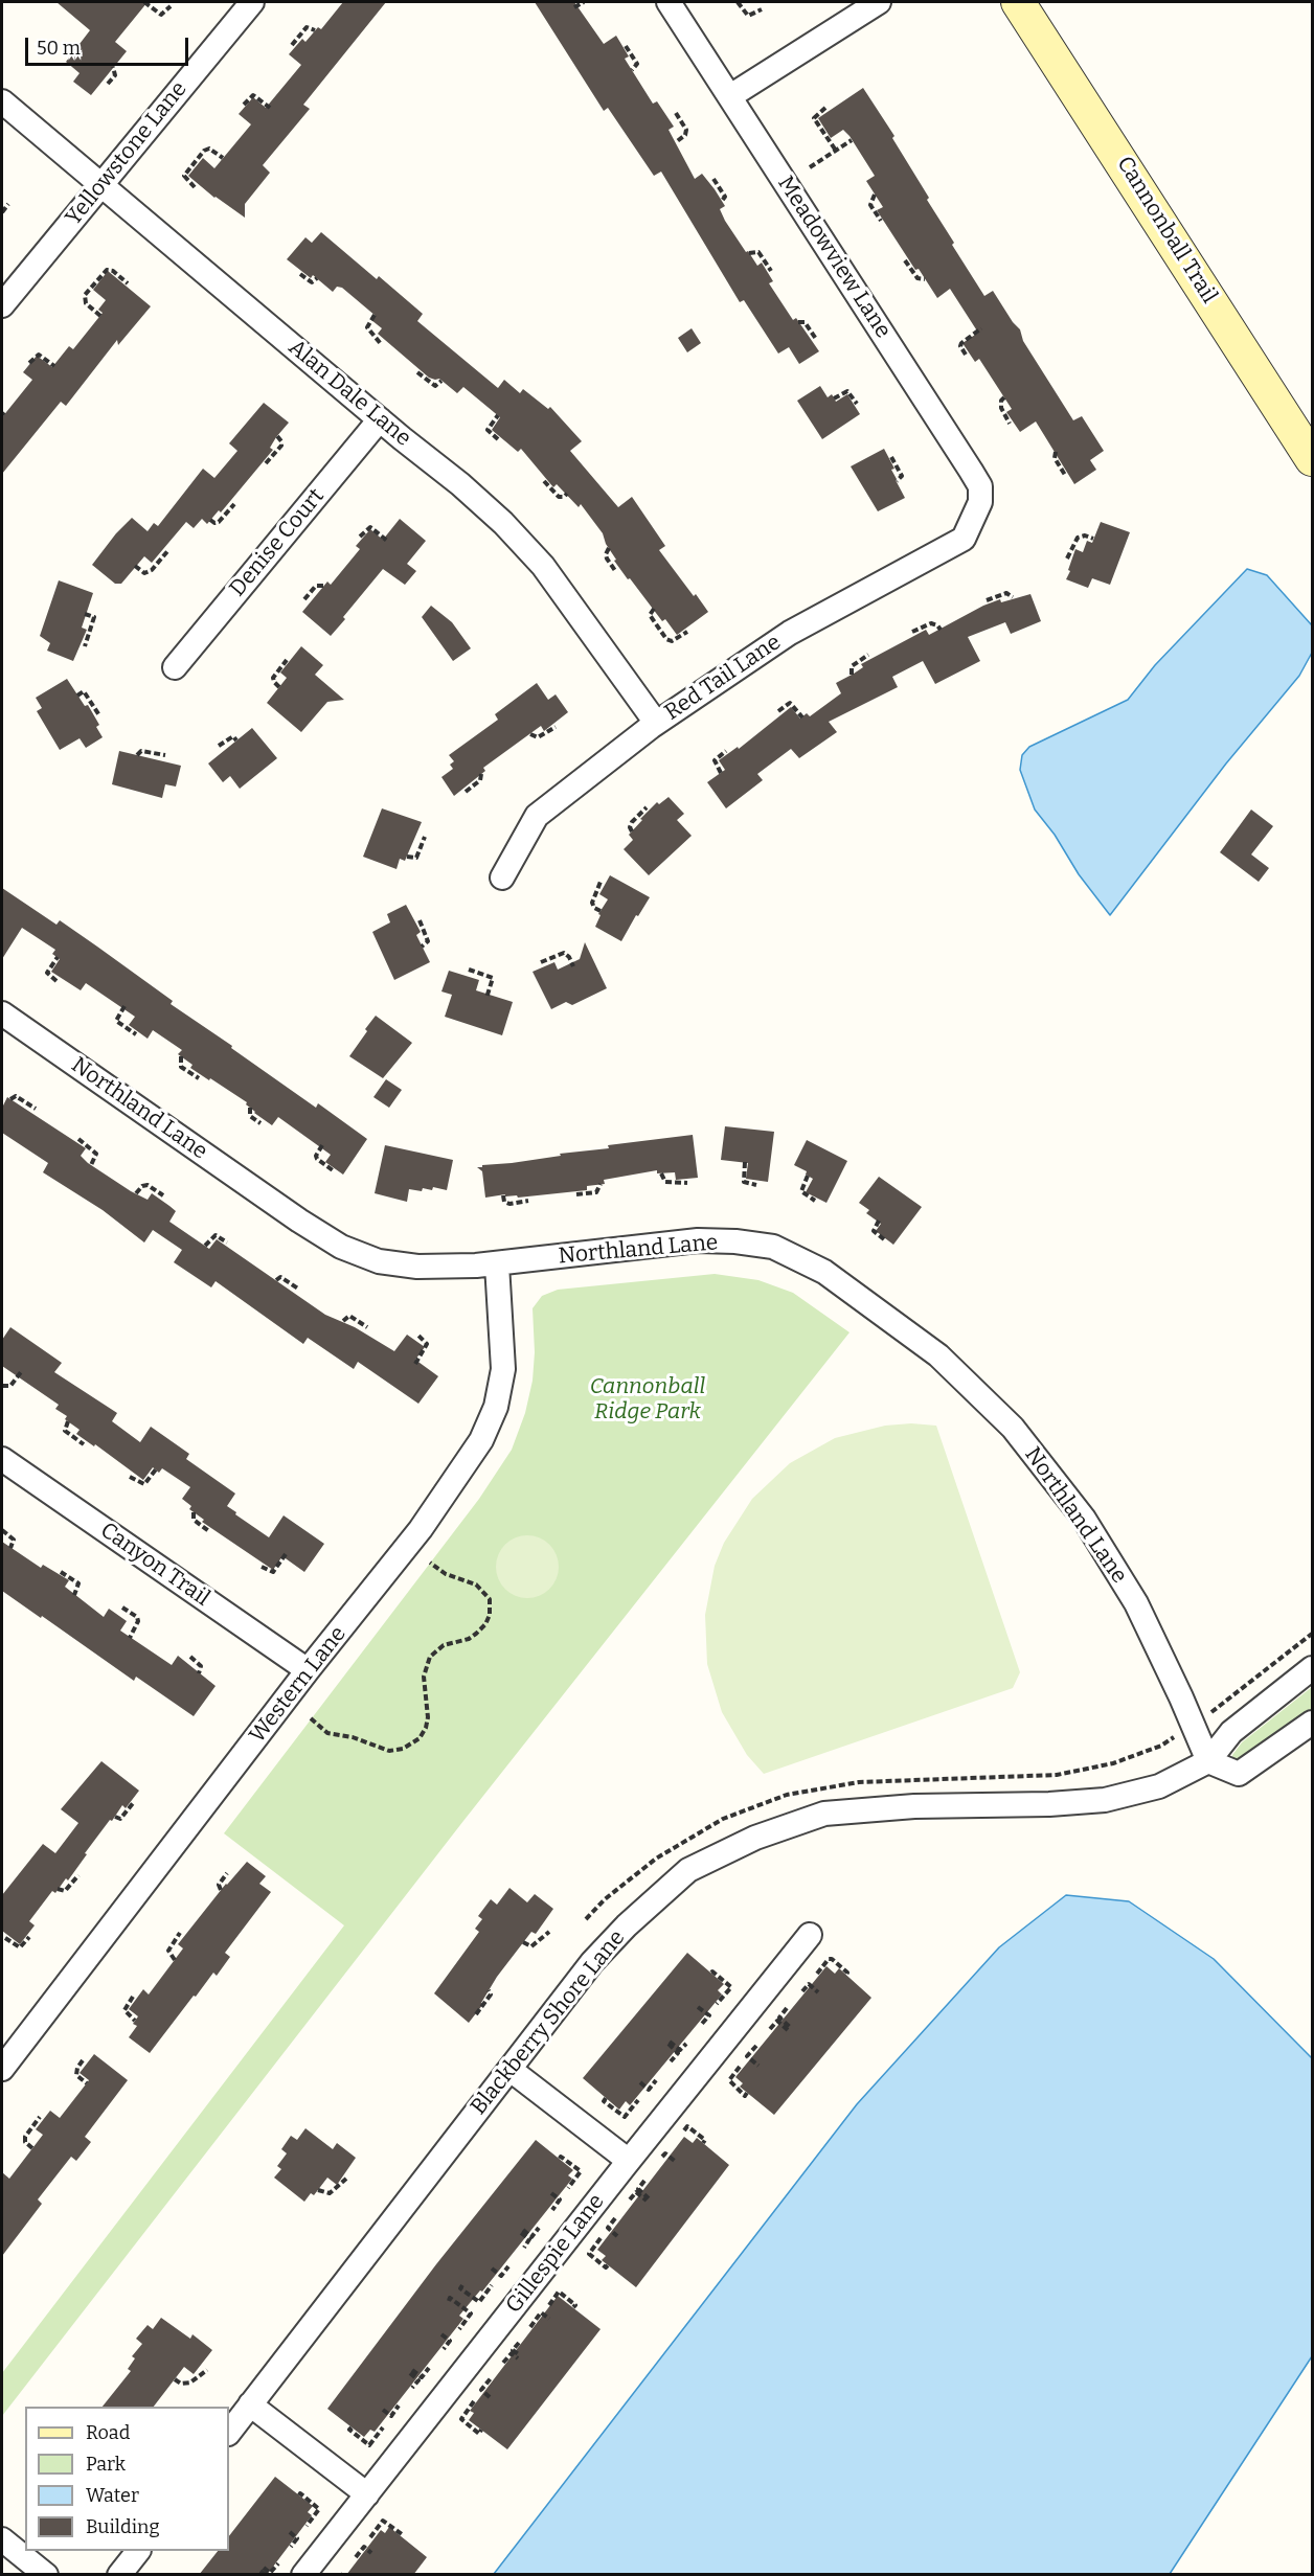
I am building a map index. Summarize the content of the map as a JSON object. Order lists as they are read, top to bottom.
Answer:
{
  "streets": {
    "main road": ["Cannonball Trail"],
    "street": [
      "Yellowstone Lane",
      "Meadowview Lane",
      "Alan Dale Lane",
      "Denise Court",
      "Red Tail Lane",
      "Northland Lane",
      "Canyon Trail",
      "Western Lane",
      "Blackberry Shore Lane",
      "Gillespie Lane"
    ]
  },
  "crossings": [
    ["Yellowstone Lane", "Alan Dale Lane"],
    ["Meadowview Lane", "Red Tail Lane"],
    ["Alan Dale Lane", "Denise Court"],
    ["Alan Dale Lane", "Red Tail Lane"],
    ["Northland Lane", "Western Lane"],
    ["Northland Lane", "Blackberry Shore Lane"],
    ["Canyon Trail", "Western Lane"]
  ],
  "parks": ["Cannonball Ridge Park"],
  "legend": [
    "Road",
    "Park",
    "Water",
    "Building"
  ],
  "scale_bar": "50 m"
}
